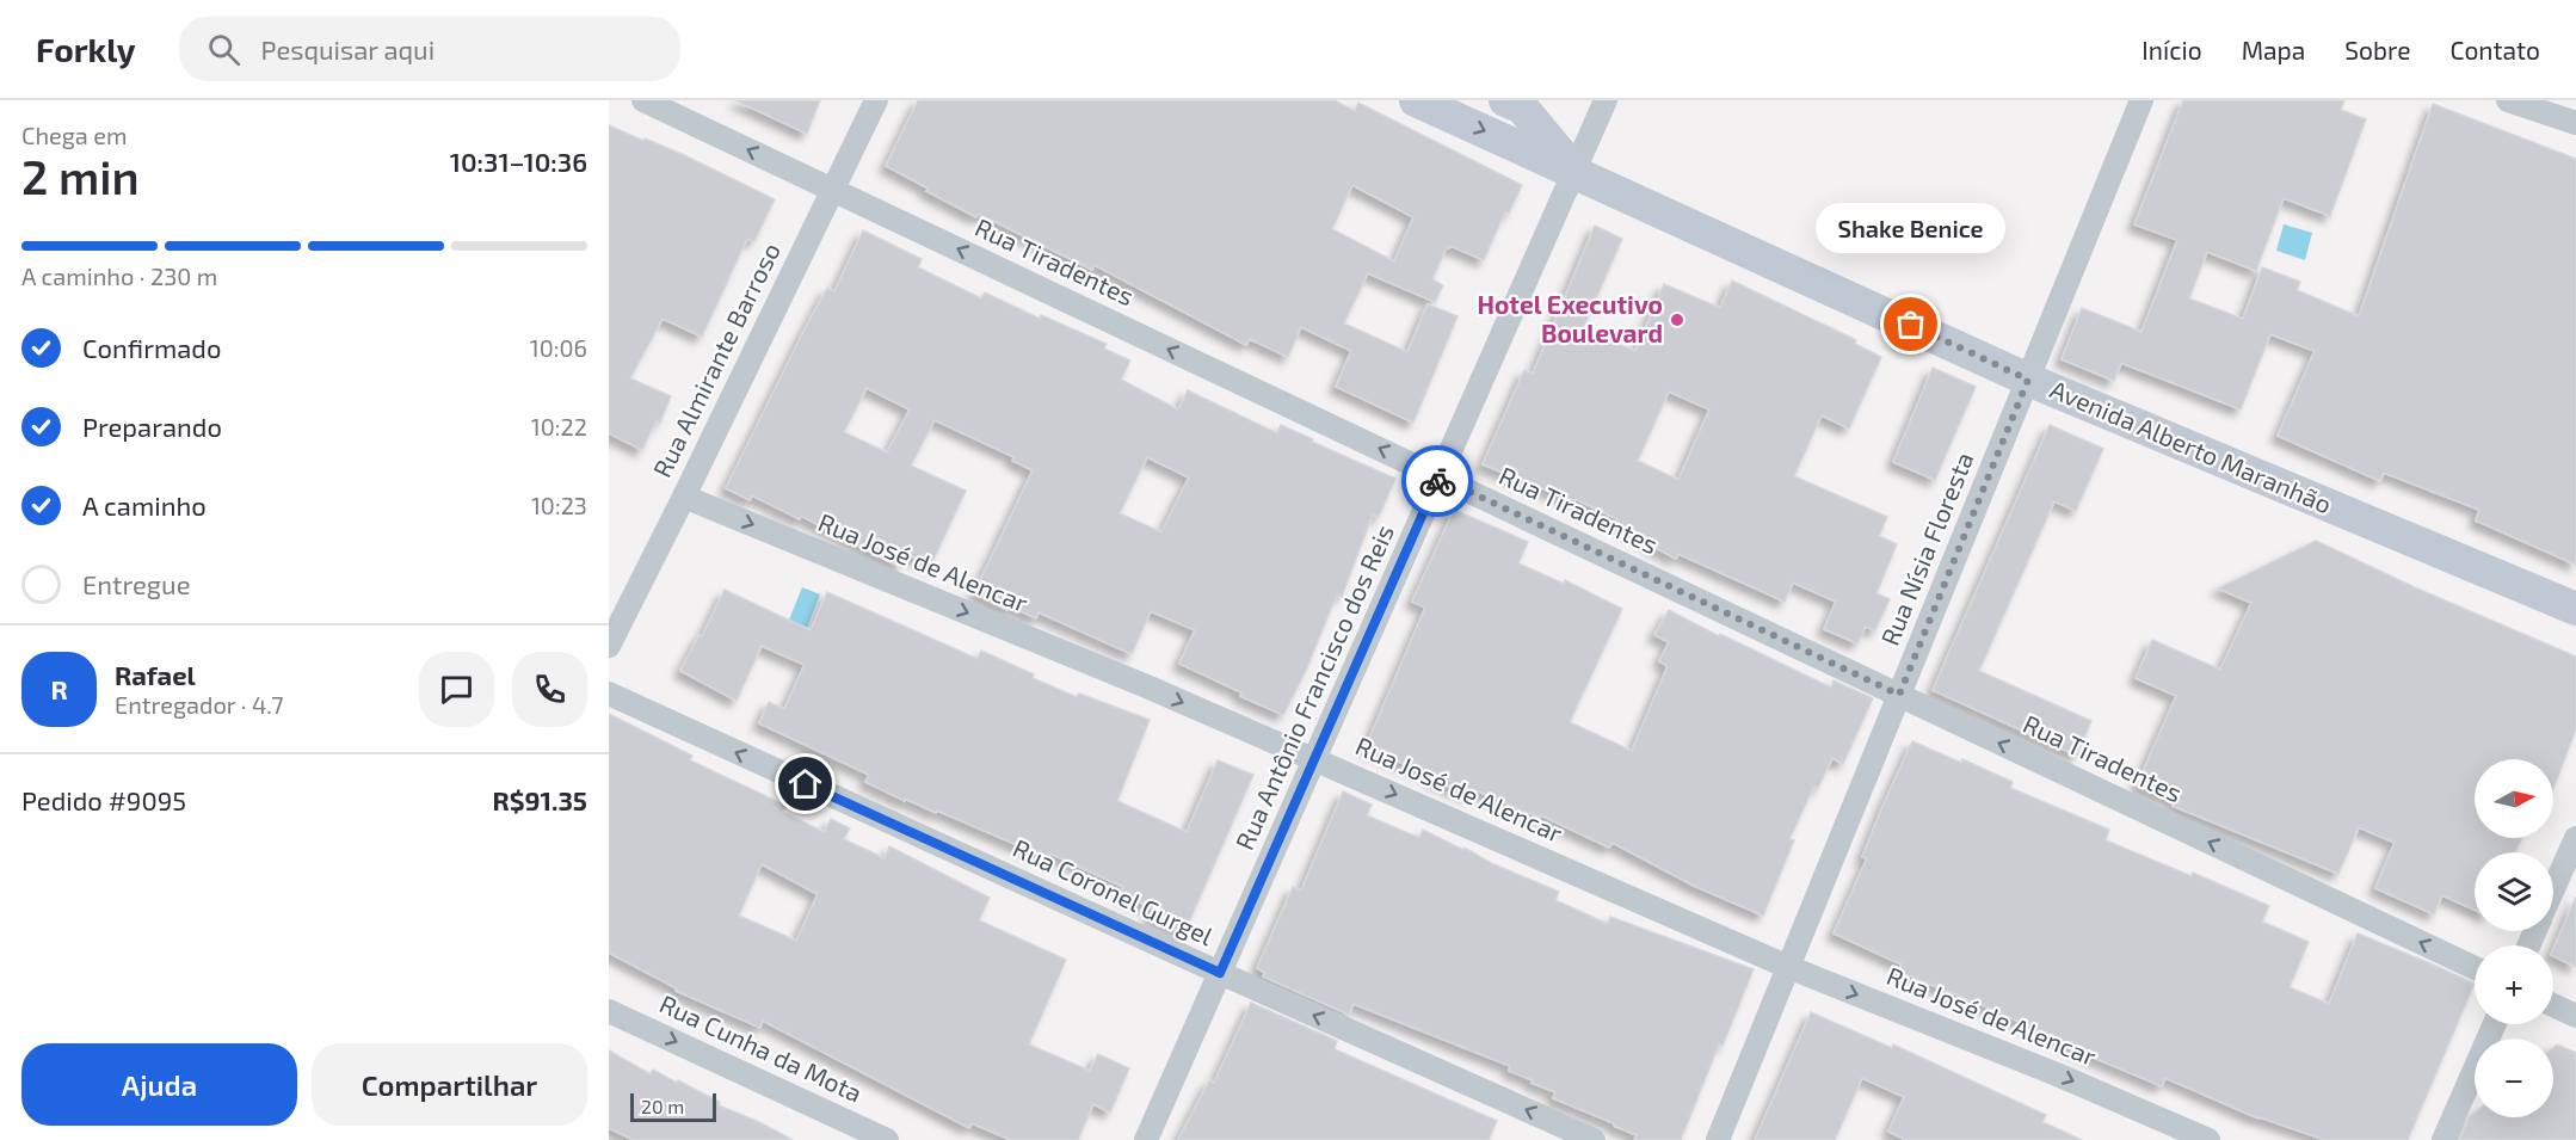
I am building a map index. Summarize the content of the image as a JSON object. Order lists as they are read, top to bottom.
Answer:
{
  "streets": {
    "main road": ["Avenida Alberto Maranhão"],
    "street": [
      "Rua Tiradentes",
      "Rua Almirante Barroso",
      "Rua Nísia Floresta",
      "Rua José de Alencar",
      "Rua Antônio Francisco dos Reis",
      "Rua Coronel Gurgel",
      "Rua Cunha da Mota"
    ]
  },
  "crossings": [
    ["Rua Tiradentes", "Rua Almirante Barroso"],
    ["Rua Tiradentes", "Rua Nísia Floresta"],
    ["Rua Tiradentes", "Rua Antônio Francisco dos Reis"],
    ["Rua Almirante Barroso", "Rua José de Alencar"],
    ["Avenida Alberto Maranhão", "Rua Nísia Floresta"],
    ["Avenida Alberto Maranhão", "Rua Antônio Francisco dos Reis"],
    ["Rua Nísia Floresta", "Rua José de Alencar"],
    ["Rua José de Alencar", "Rua Antônio Francisco dos Reis"],
    ["Rua Antônio Francisco dos Reis", "Rua Coronel Gurgel"]
  ],
  "one_way": [
    "Rua Tiradentes",
    "Rua José de Alencar",
    "Rua Coronel Gurgel",
    "Rua Cunha da Mota"
  ],
  "places": ["Hotel Executivo Boulevard", "Shake Benice"],
  "scale_bar": "20 m",
  "north": "right",
  "page": {
    "header": "Forkly",
    "search": "Pesquisar aqui",
    "nav": [
      "Início",
      "Mapa",
      "Sobre",
      "Contato"
    ],
    "heading": ["2 min", "Chega em", "10:31–10:36"],
    "panel": [
      "Rafael",
      "Entregador · 4.7",
      "Pedido #9095",
      "R$91.35"
    ],
    "bubble": "Shake Benice",
    "bar": "A caminho · 230 m",
    "list": [
      ["Confirmado", "10:06"],
      ["Preparando", "10:22"],
      ["A caminho", "10:23"],
      "Entregue"
    ],
    "round": "R",
    "map_buttons": ["+", "−"],
    "buttons": ["Ajuda", "Compartilhar"],
    "scale": "20 m"
  }
}
